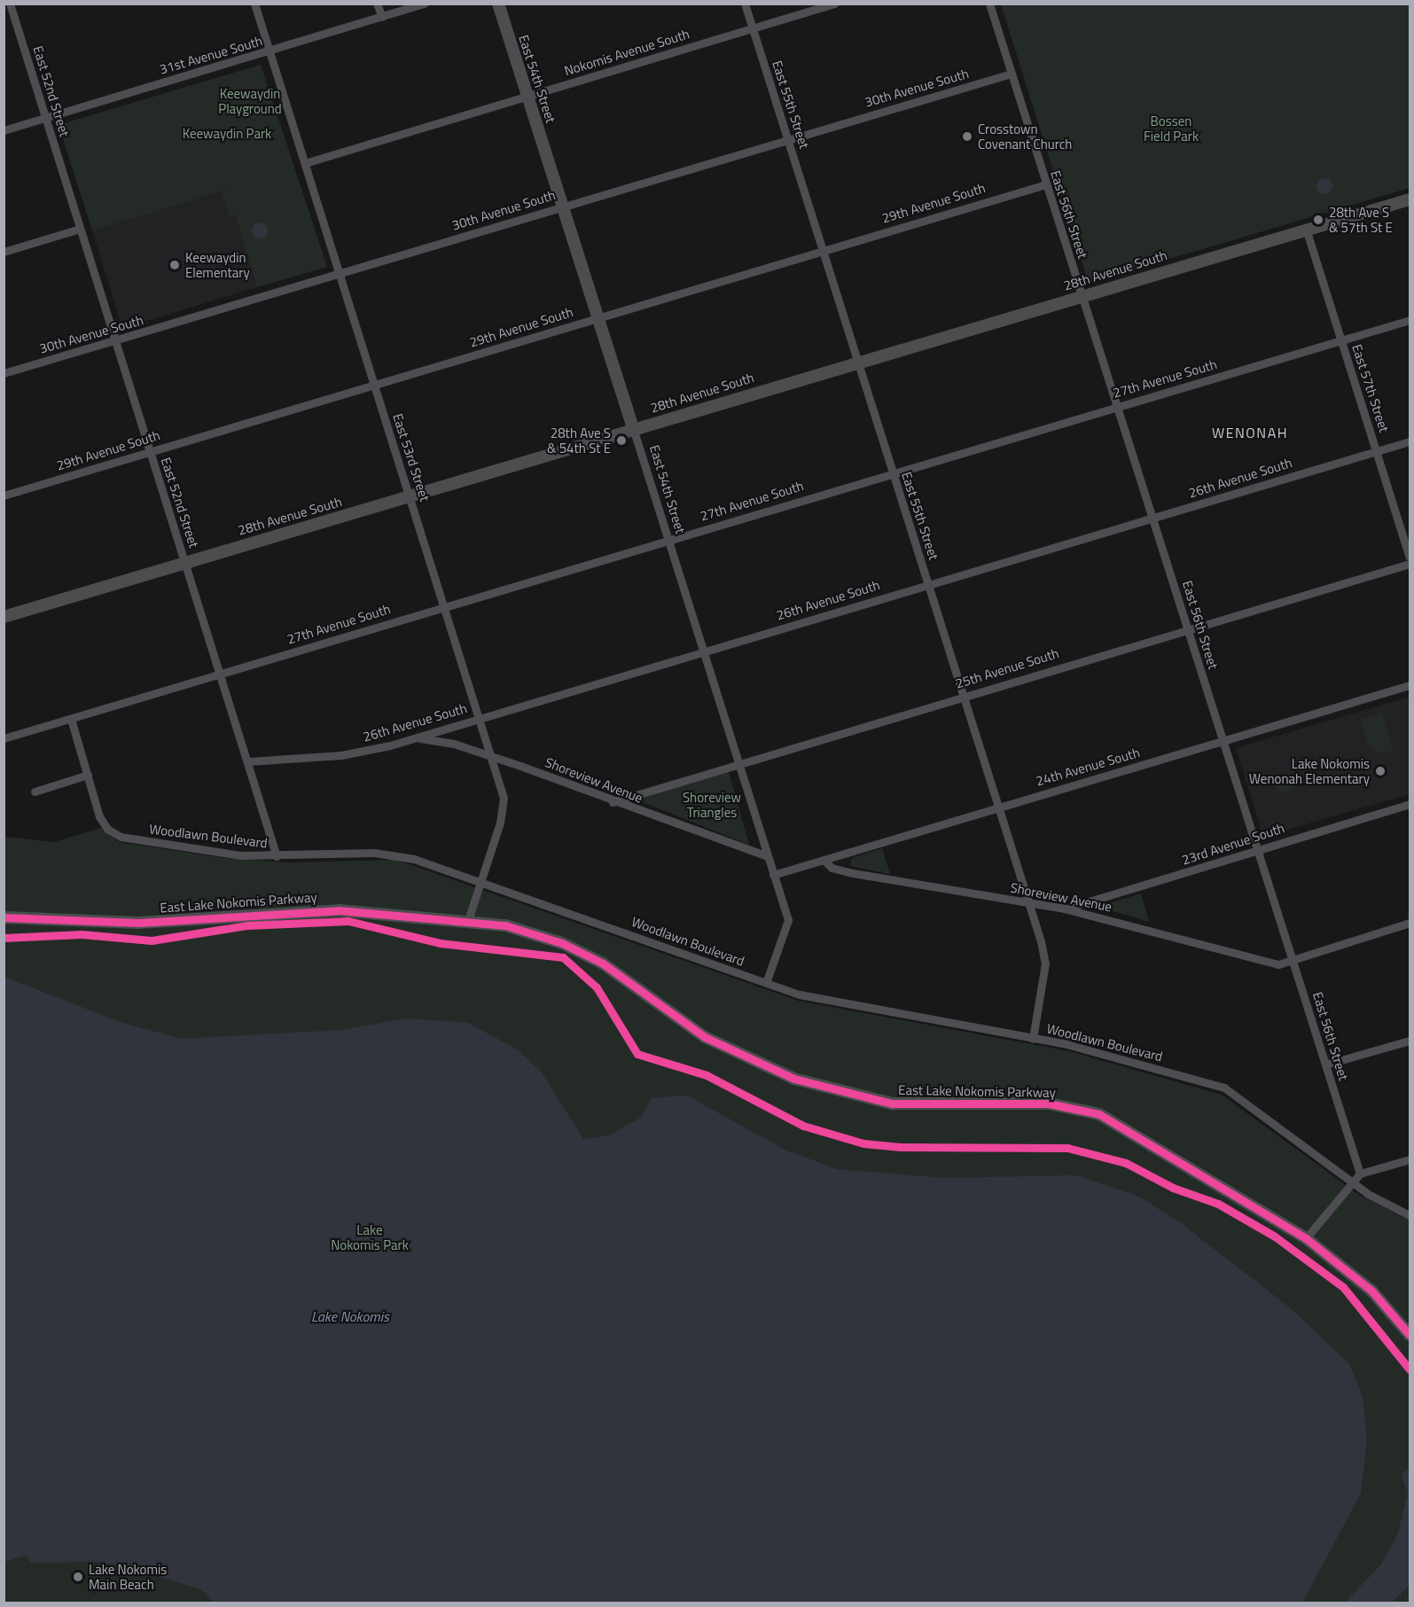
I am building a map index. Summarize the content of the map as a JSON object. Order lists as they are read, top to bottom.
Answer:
{
  "streets": {
    "street": [
      "Nokomis Avenue South",
      "31st Avenue South",
      "East 54th Street",
      "30th Avenue South",
      "East 52nd Street",
      "East 55th Street",
      "29th Avenue South",
      "East 56th Street",
      "28th Avenue South",
      "27th Avenue South",
      "East 57th Street",
      "East 53rd Street",
      "26th Avenue South",
      "25th Avenue South",
      "24th Avenue South",
      "Shoreview Avenue",
      "Woodlawn Boulevard",
      "23rd Avenue South",
      "East Lake Nokomis Parkway"
    ]
  },
  "crossings": [
    ["Nokomis Avenue South", "East 54th Street"],
    ["Nokomis Avenue South", "East 55th Street"],
    ["Nokomis Avenue South", "East 53rd Street"],
    ["31st Avenue South", "East 52nd Street"],
    ["31st Avenue South", "East 53rd Street"],
    ["East 54th Street", "30th Avenue South"],
    ["East 54th Street", "29th Avenue South"],
    ["East 54th Street", "28th Avenue South"],
    ["East 54th Street", "27th Avenue South"],
    ["East 54th Street", "26th Avenue South"],
    ["East 54th Street", "25th Avenue South"],
    ["East 54th Street", "24th Avenue South"],
    ["East 54th Street", "Shoreview Avenue"],
    ["East 54th Street", "Woodlawn Boulevard"],
    ["30th Avenue South", "East 52nd Street"],
    ["30th Avenue South", "East 55th Street"],
    ["30th Avenue South", "East 56th Street"],
    ["30th Avenue South", "East 53rd Street"],
    ["East 52nd Street", "29th Avenue South"],
    ["East 52nd Street", "28th Avenue South"],
    ["East 52nd Street", "27th Avenue South"],
    ["East 52nd Street", "26th Avenue South"],
    ["East 52nd Street", "Woodlawn Boulevard"],
    ["East 55th Street", "29th Avenue South"],
    ["East 55th Street", "28th Avenue South"],
    ["East 55th Street", "27th Avenue South"],
    ["East 55th Street", "26th Avenue South"],
    ["East 55th Street", "25th Avenue South"],
    ["East 55th Street", "24th Avenue South"],
    ["East 55th Street", "Shoreview Avenue"],
    ["East 55th Street", "Woodlawn Boulevard"],
    ["29th Avenue South", "East 56th Street"],
    ["29th Avenue South", "East 53rd Street"],
    ["East 56th Street", "28th Avenue South"],
    ["East 56th Street", "27th Avenue South"],
    ["East 56th Street", "26th Avenue South"],
    ["East 56th Street", "25th Avenue South"],
    ["East 56th Street", "24th Avenue South"],
    ["East 56th Street", "Shoreview Avenue"],
    ["East 56th Street", "23rd Avenue South"],
    ["28th Avenue South", "East 57th Street"],
    ["28th Avenue South", "East 53rd Street"],
    ["27th Avenue South", "East 57th Street"],
    ["27th Avenue South", "East 53rd Street"],
    ["27th Avenue South", "Woodlawn Boulevard"],
    ["East 57th Street", "26th Avenue South"],
    ["East 53rd Street", "26th Avenue South"],
    ["East 53rd Street", "Shoreview Avenue"],
    ["East 53rd Street", "Woodlawn Boulevard"],
    ["East 53rd Street", "East Lake Nokomis Parkway"],
    ["26th Avenue South", "Shoreview Avenue"],
    ["25th Avenue South", "Shoreview Avenue"],
    ["24th Avenue South", "Shoreview Avenue"],
    ["Shoreview Avenue", "23rd Avenue South"]
  ],
  "districts": ["WENONAH"],
  "water": ["Lake Nokomis"],
  "parks": [
    "Keewaydin Playground",
    "Bossen Field Park",
    "Keewaydin Park",
    "Shoreview Triangles",
    "Lake Nokomis Park"
  ],
  "places": [
    "Crosstown Covenant Church",
    "28th Ave S & 57th St E",
    "Keewaydin Elementary",
    "28th Ave S & 54th St E",
    "Lake Nokomis Wenonah Elementary",
    "Lake Nokomis Main Beach"
  ]
}
